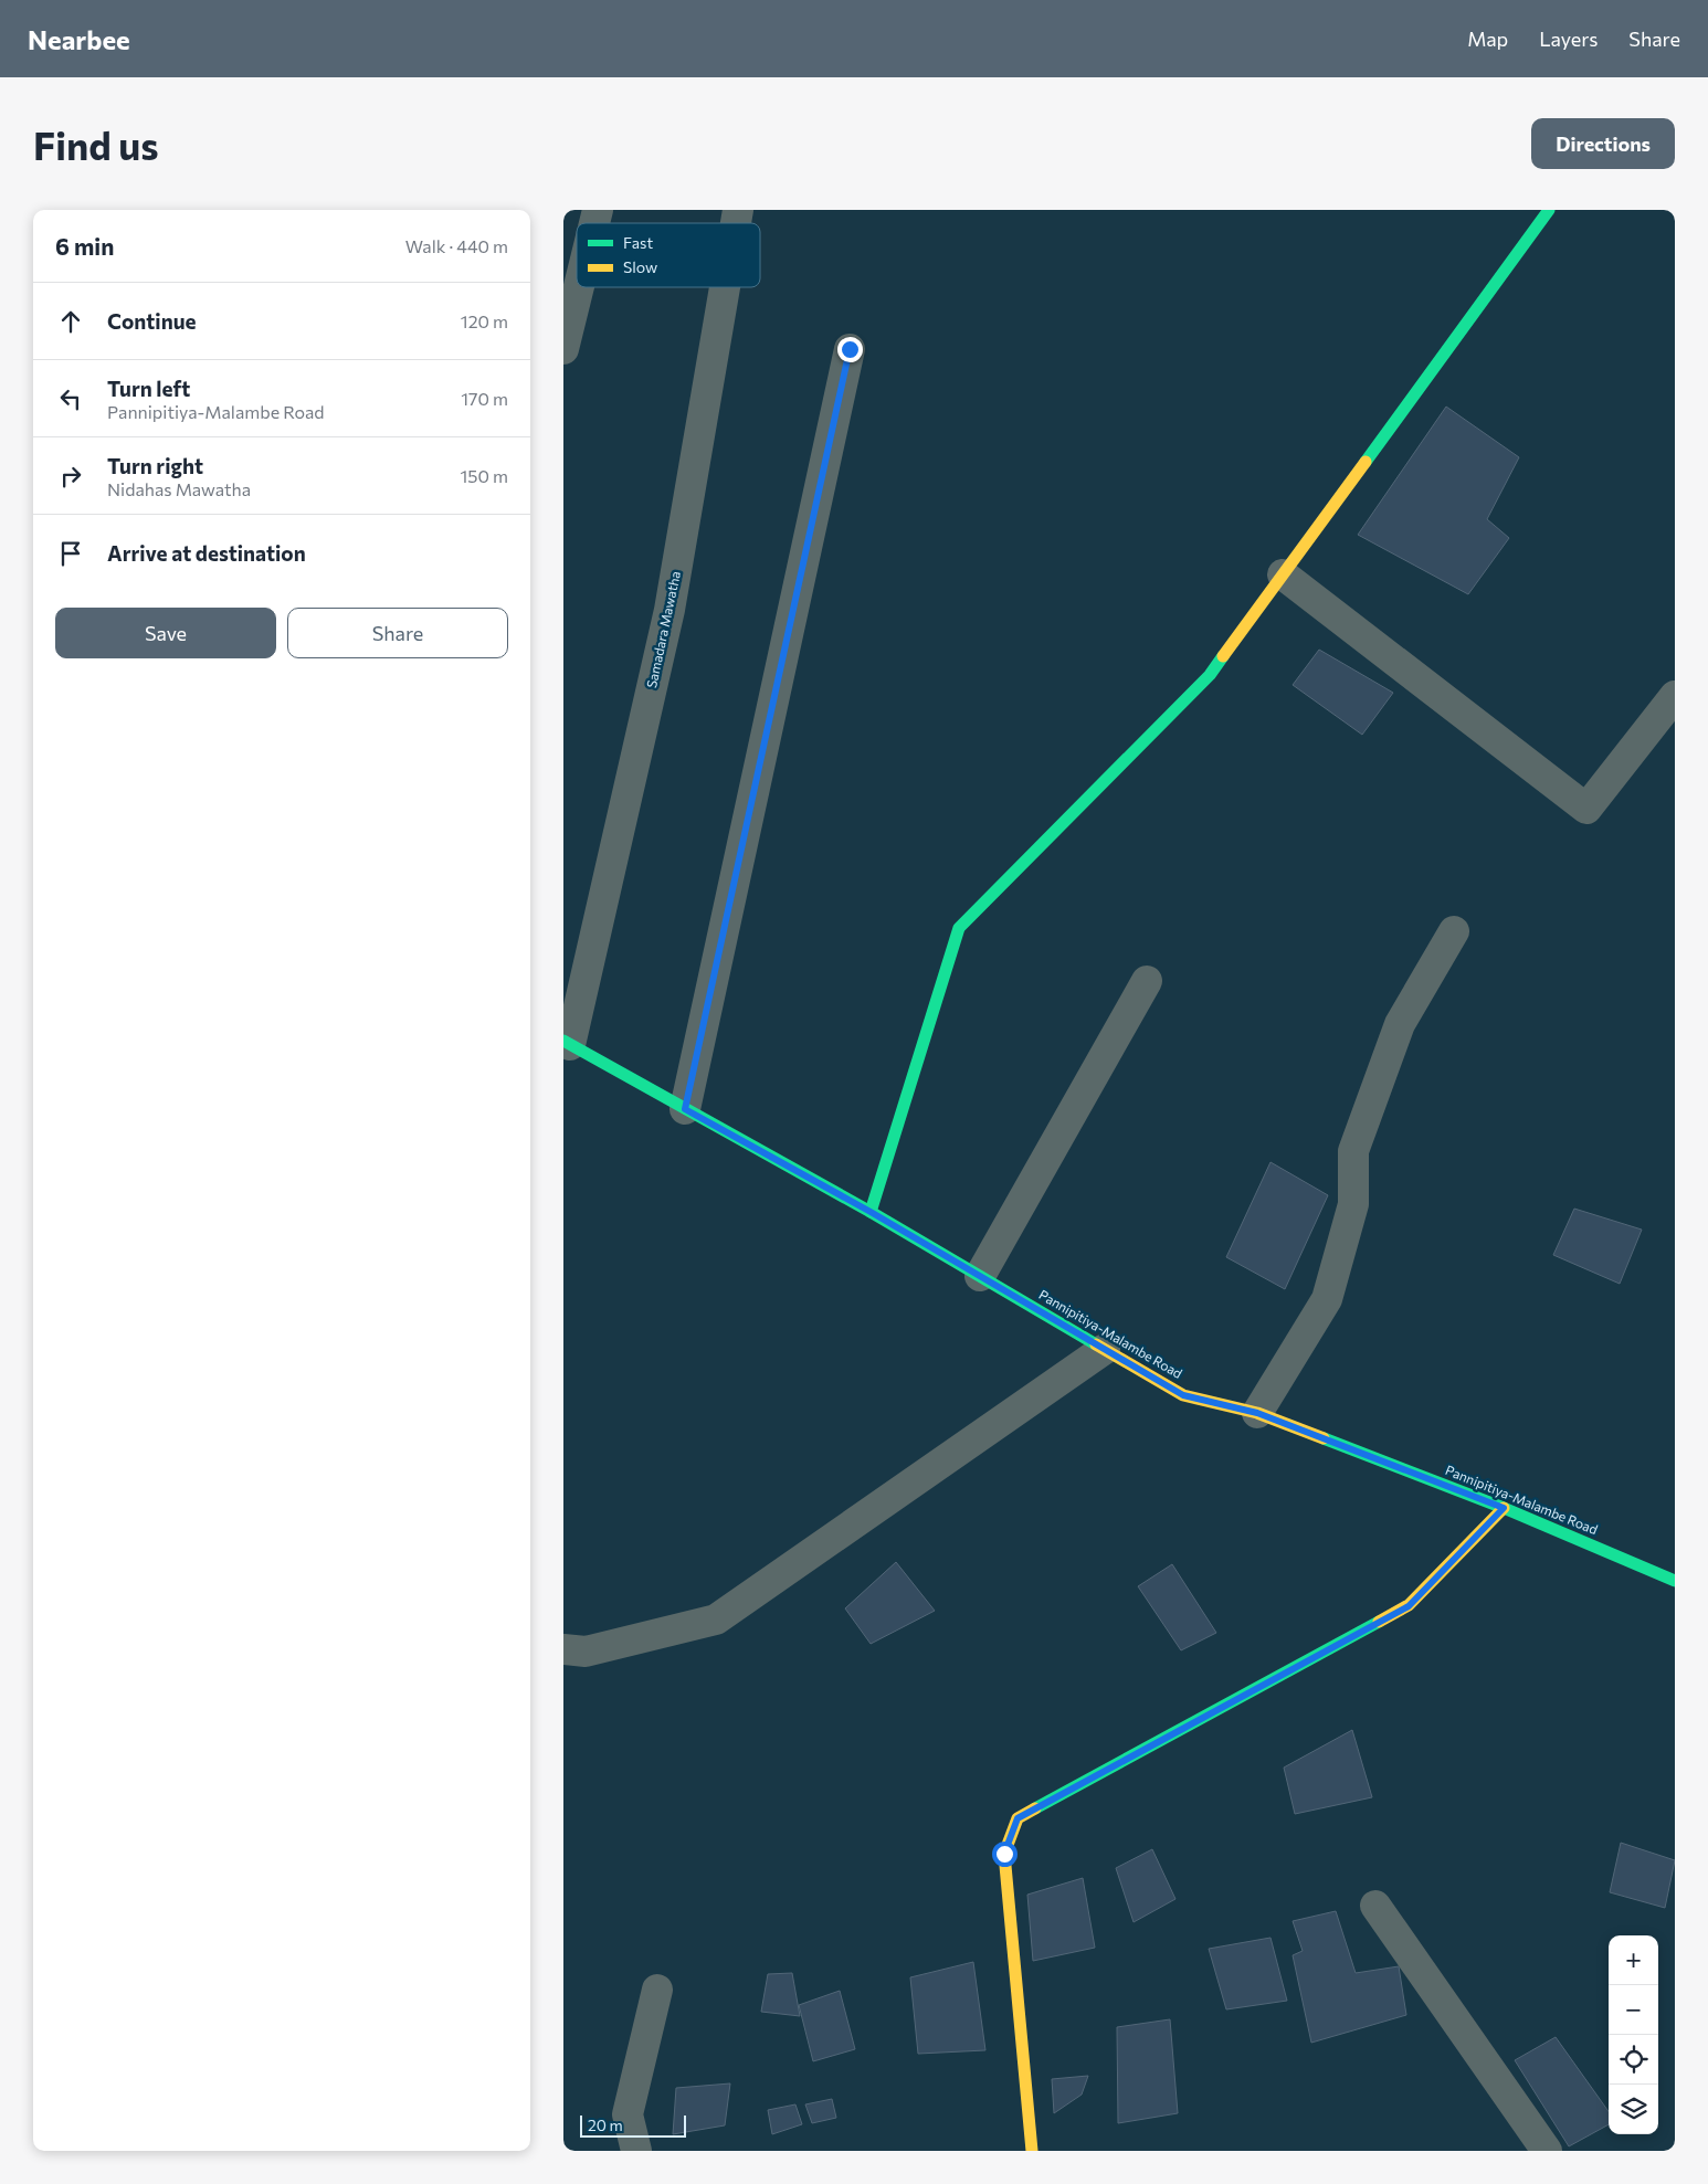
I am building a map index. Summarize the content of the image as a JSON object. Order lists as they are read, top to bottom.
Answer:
{
  "streets": {
    "street": ["Samadara Mawatha", "Pannipitiya-Malambe Road"]
  },
  "crossings": [
    ["Samadara Mawatha", "Pannipitiya-Malambe Road"]
  ],
  "legend": ["Fast", "Slow"],
  "scale_bar": "20 m",
  "page": {
    "header": "Nearbee",
    "nav": ["Map", "Layers", "Share"],
    "buttons": [
      "Directions",
      ["Save", "Share"]
    ],
    "title": "Find us",
    "heading": ["6 min", "Walk · 440 m"],
    "list": [
      ["Continue", "120 m"],
      ["Turn left", "Pannipitiya-Malambe Road", "170 m"],
      ["Turn right", "Nidahas Mawatha", "150 m"],
      "Arrive at destination"
    ],
    "map_buttons": ["+", "−"],
    "scale": "20 m"
  }
}
